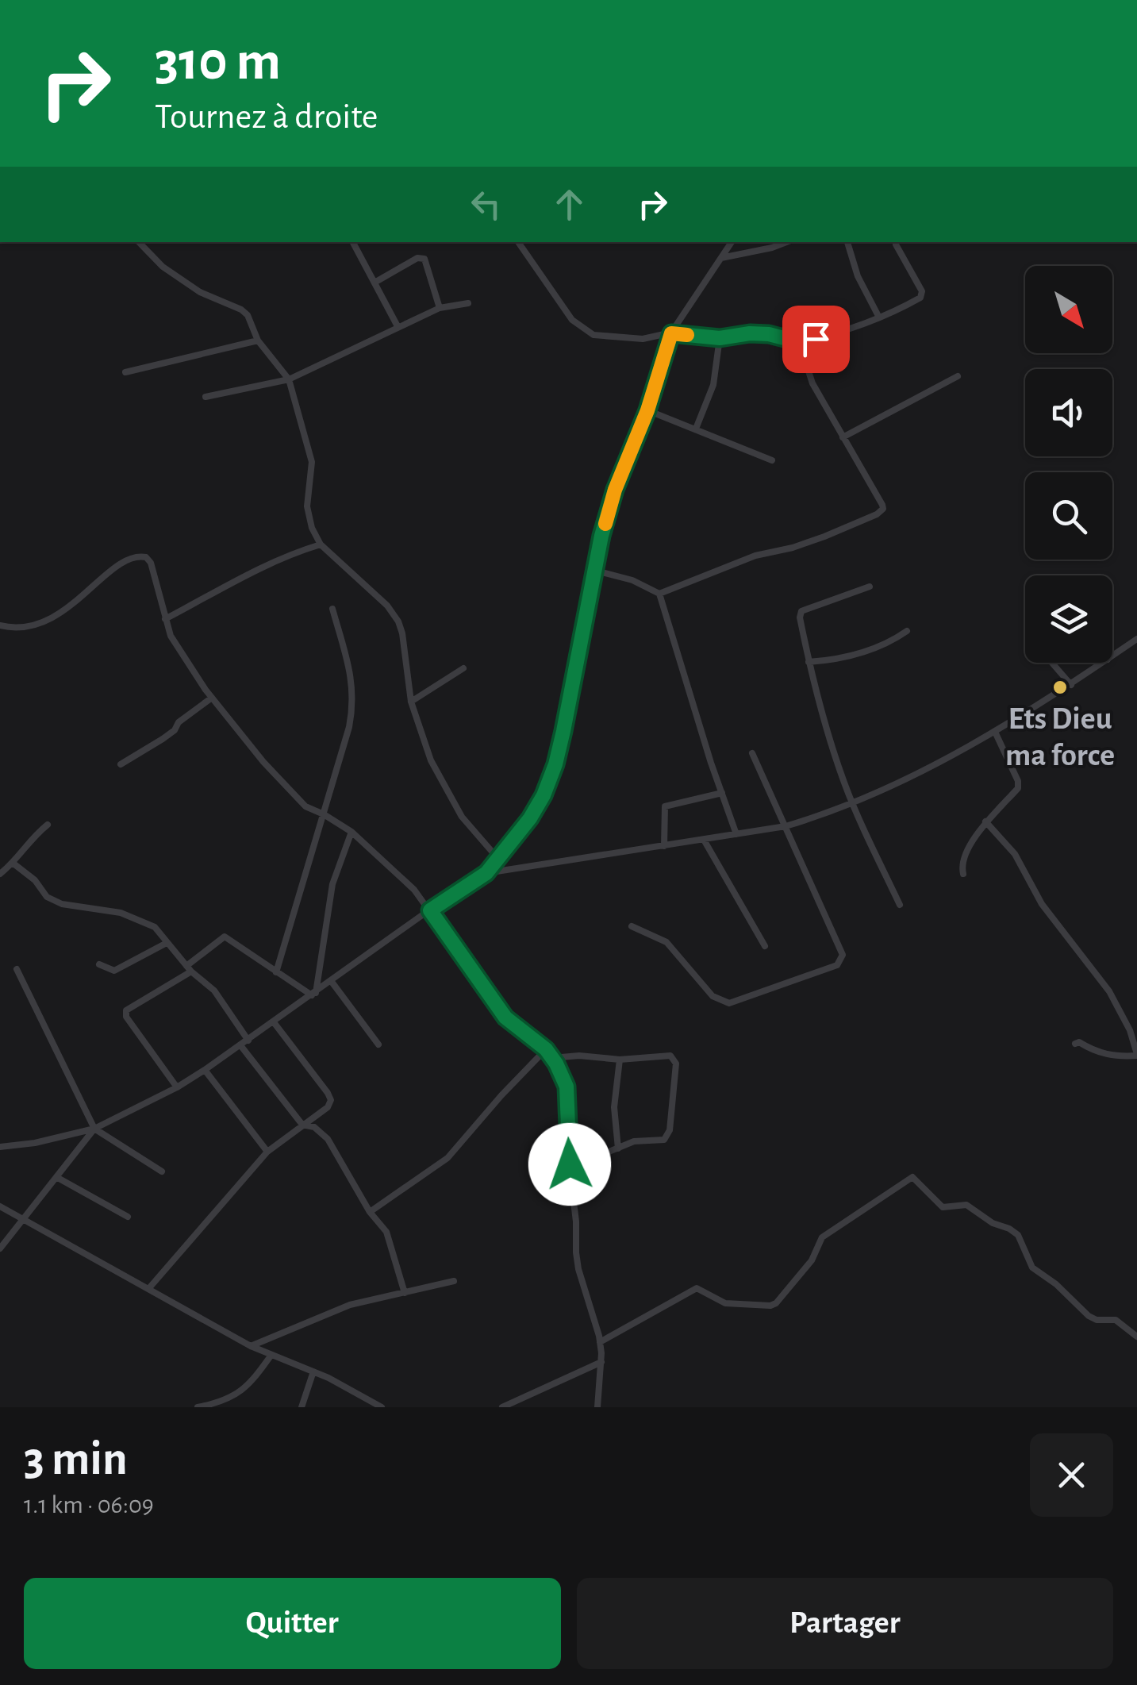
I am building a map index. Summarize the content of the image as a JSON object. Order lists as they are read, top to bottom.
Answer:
{
  "places": ["Ets Dieu ma force"],
  "north": "bottom right",
  "page": {
    "turn": ["310 m", "Tournez à droite"],
    "heading": ["3 min", "1.1 km · 06:09"],
    "buttons": ["Quitter", "Partager"]
  }
}
